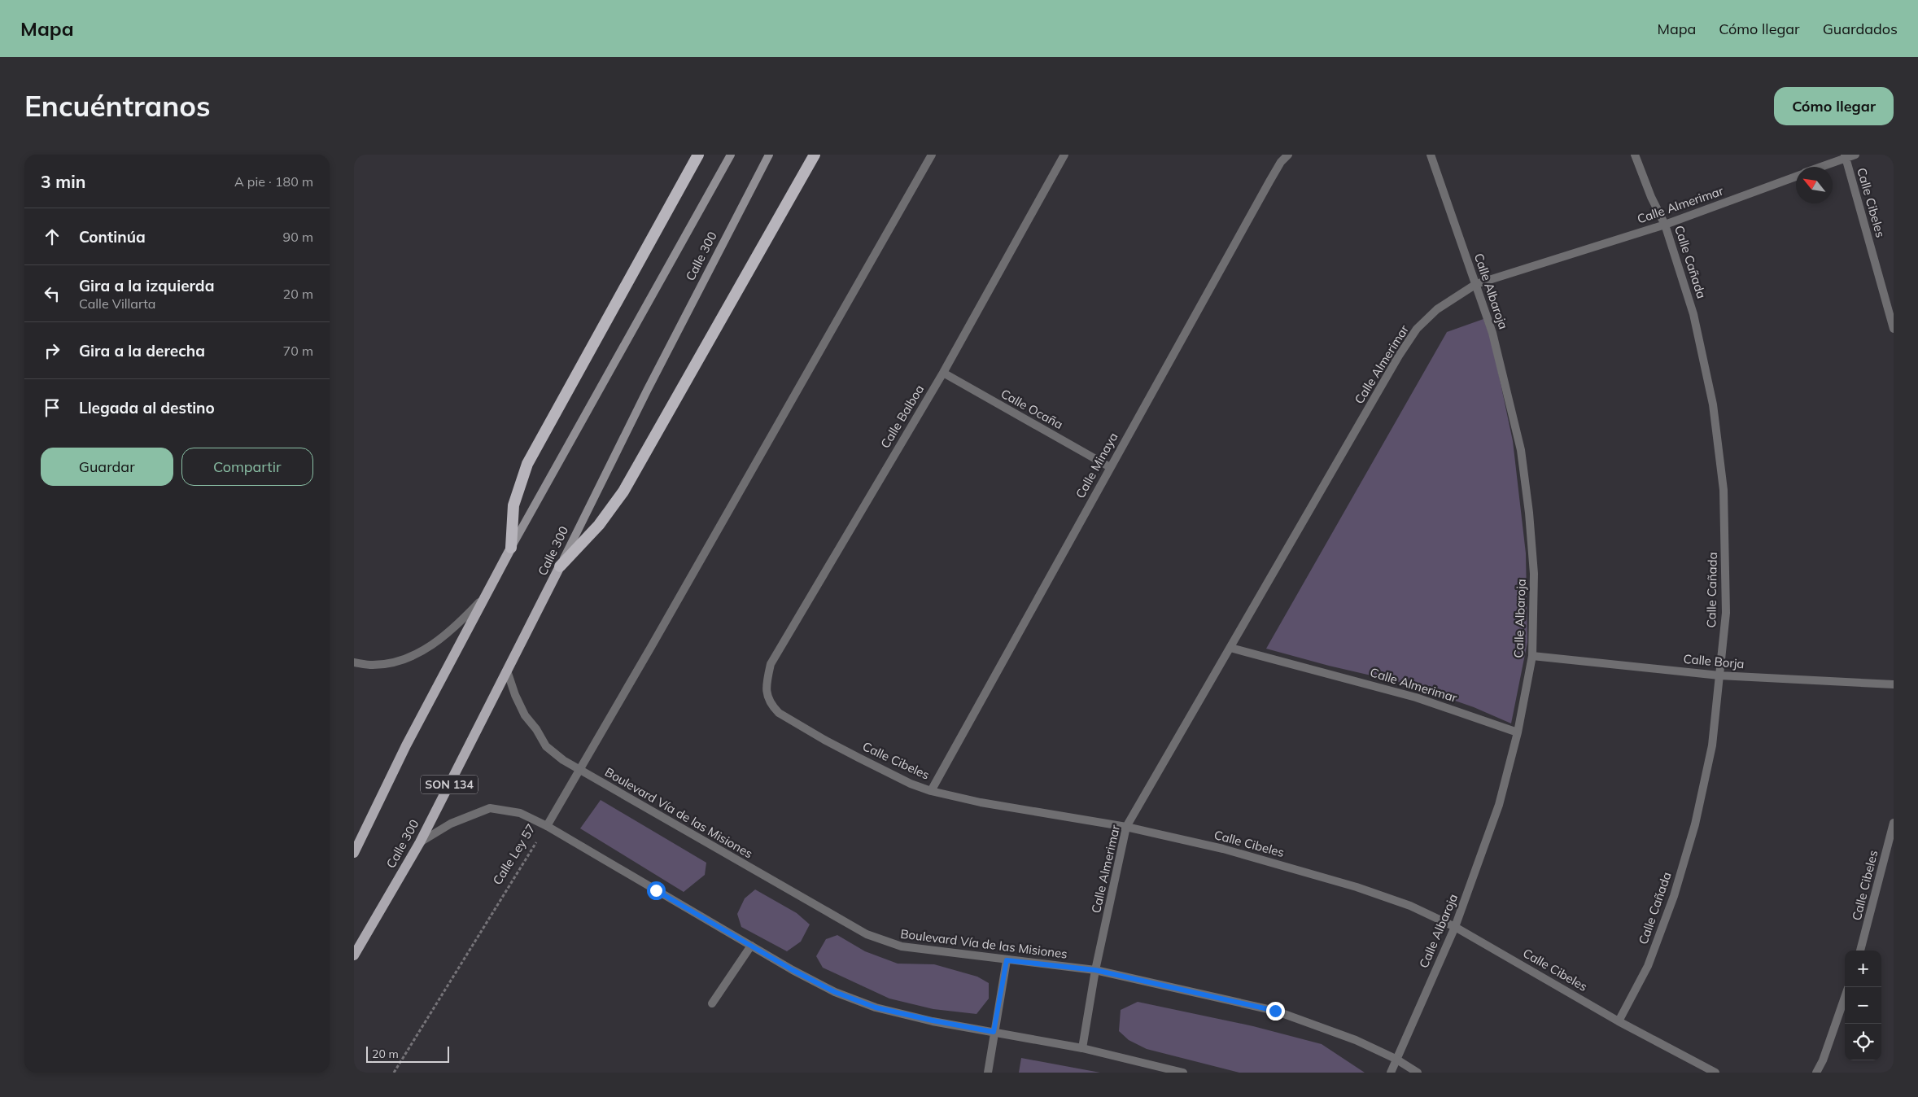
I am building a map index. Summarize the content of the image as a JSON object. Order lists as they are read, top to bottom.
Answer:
{
  "streets": {
    "main road": ["Calle 300", "SON 134"],
    "street": [
      "Calle Cibeles",
      "Calle Almerimar",
      "Calle Cañada",
      "Calle Albaroja",
      "Calle Ocaña",
      "Calle Balboa",
      "Calle Minaya",
      "Calle Borja",
      "Boulevard Vía de las Misiones",
      "Calle Ley 57"
    ]
  },
  "crossings": [
    ["Calle Cibeles", "Calle Almerimar"],
    ["Calle Cibeles", "Calle Cañada"],
    ["Calle Cibeles", "Calle Albaroja"],
    ["Calle Cibeles", "Calle Balboa"],
    ["Calle Cibeles", "Calle Minaya"],
    ["Calle Almerimar", "Calle Cañada"],
    ["Calle Almerimar", "Calle Albaroja"],
    ["Calle Almerimar", "Boulevard Vía de las Misiones"],
    ["Calle 300", "Boulevard Vía de las Misiones"],
    ["Calle Cañada", "Calle Borja"],
    ["Calle Albaroja", "Calle Borja"],
    ["Calle Albaroja", "Boulevard Vía de las Misiones"],
    ["Calle Ocaña", "Calle Balboa"],
    ["Calle Ocaña", "Calle Minaya"],
    ["Boulevard Vía de las Misiones", "Calle Ley 57"]
  ],
  "scale_bar": "20 m",
  "north": "top left",
  "page": {
    "header": "Mapa",
    "nav": ["Mapa", "Cómo llegar", "Guardados"],
    "buttons": [
      "Cómo llegar",
      ["Guardar", "Compartir"]
    ],
    "title": "Encuéntranos",
    "heading": ["3 min", "A pie · 180 m"],
    "list": [
      ["Continúa", "90 m"],
      ["Gira a la izquierda", "Calle Villarta", "20 m"],
      ["Gira a la derecha", "70 m"],
      "Llegada al destino"
    ],
    "map_buttons": ["+", "−"],
    "scale": "20 m"
  }
}
